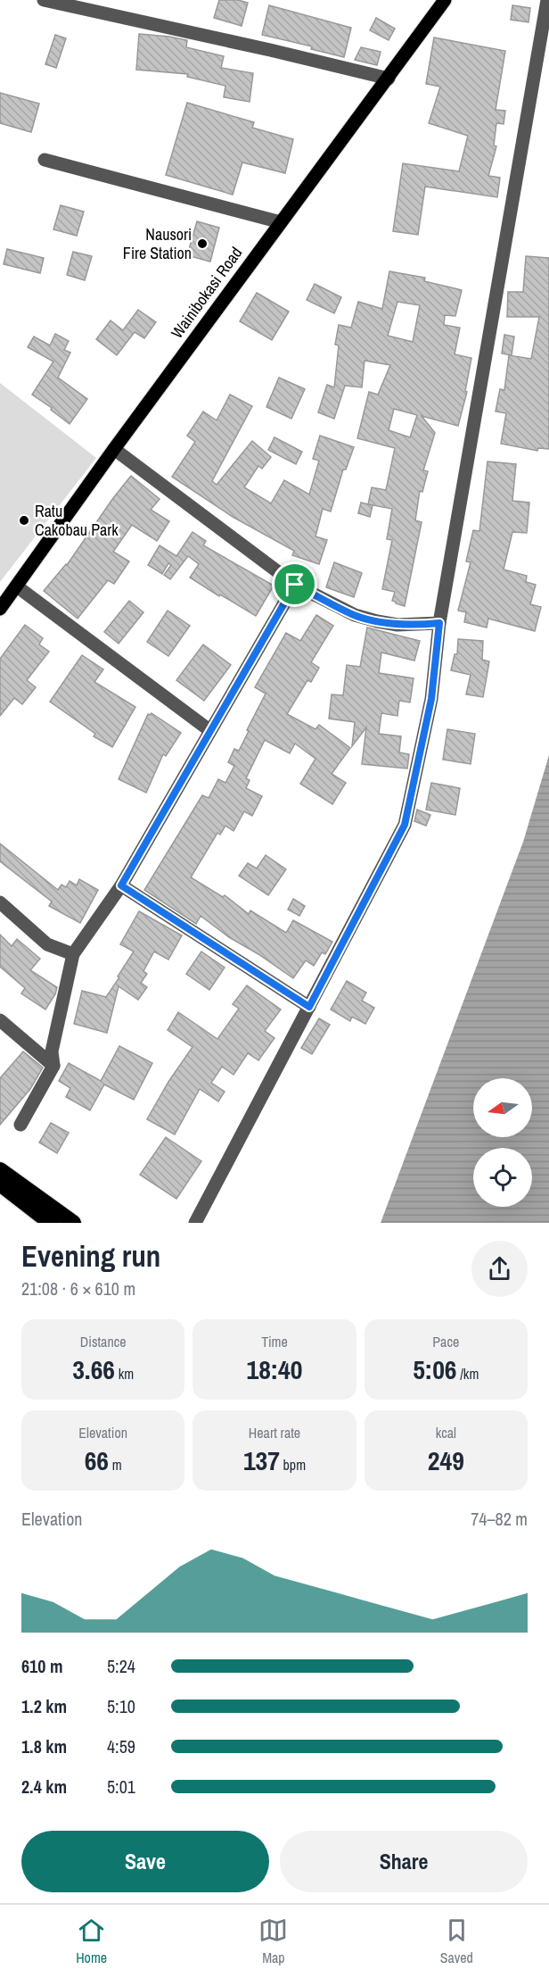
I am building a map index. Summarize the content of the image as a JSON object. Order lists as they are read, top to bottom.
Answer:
{
  "streets": {
    "main road": ["Wainibokasi Road"]
  },
  "places": ["Nausori Fire Station", "Ratu Cakobau Park"],
  "north": "left",
  "page": {
    "heading": ["Evening run", "21:08 · 6 × 610 m"],
    "stats": [
      ["Distance", "3.66 km"],
      ["Time", "18:40"],
      ["Pace", "5:06 /km"],
      ["Elevation", "66 m"],
      ["Heart rate", "137 bpm"],
      ["kcal", "249"]
    ],
    "chart": ["Elevation", "74–82 m"],
    "list": [
      {
        "name": "610 m",
        "note": "5:24"
      },
      {
        "name": "1.2 km",
        "note": "5:10"
      },
      {
        "name": "1.8 km",
        "note": "4:59"
      },
      {
        "name": "2.4 km",
        "note": "5:01"
      }
    ],
    "buttons": ["Save", "Share"],
    "tabs": ["Home", "Map", "Saved"]
  }
}
